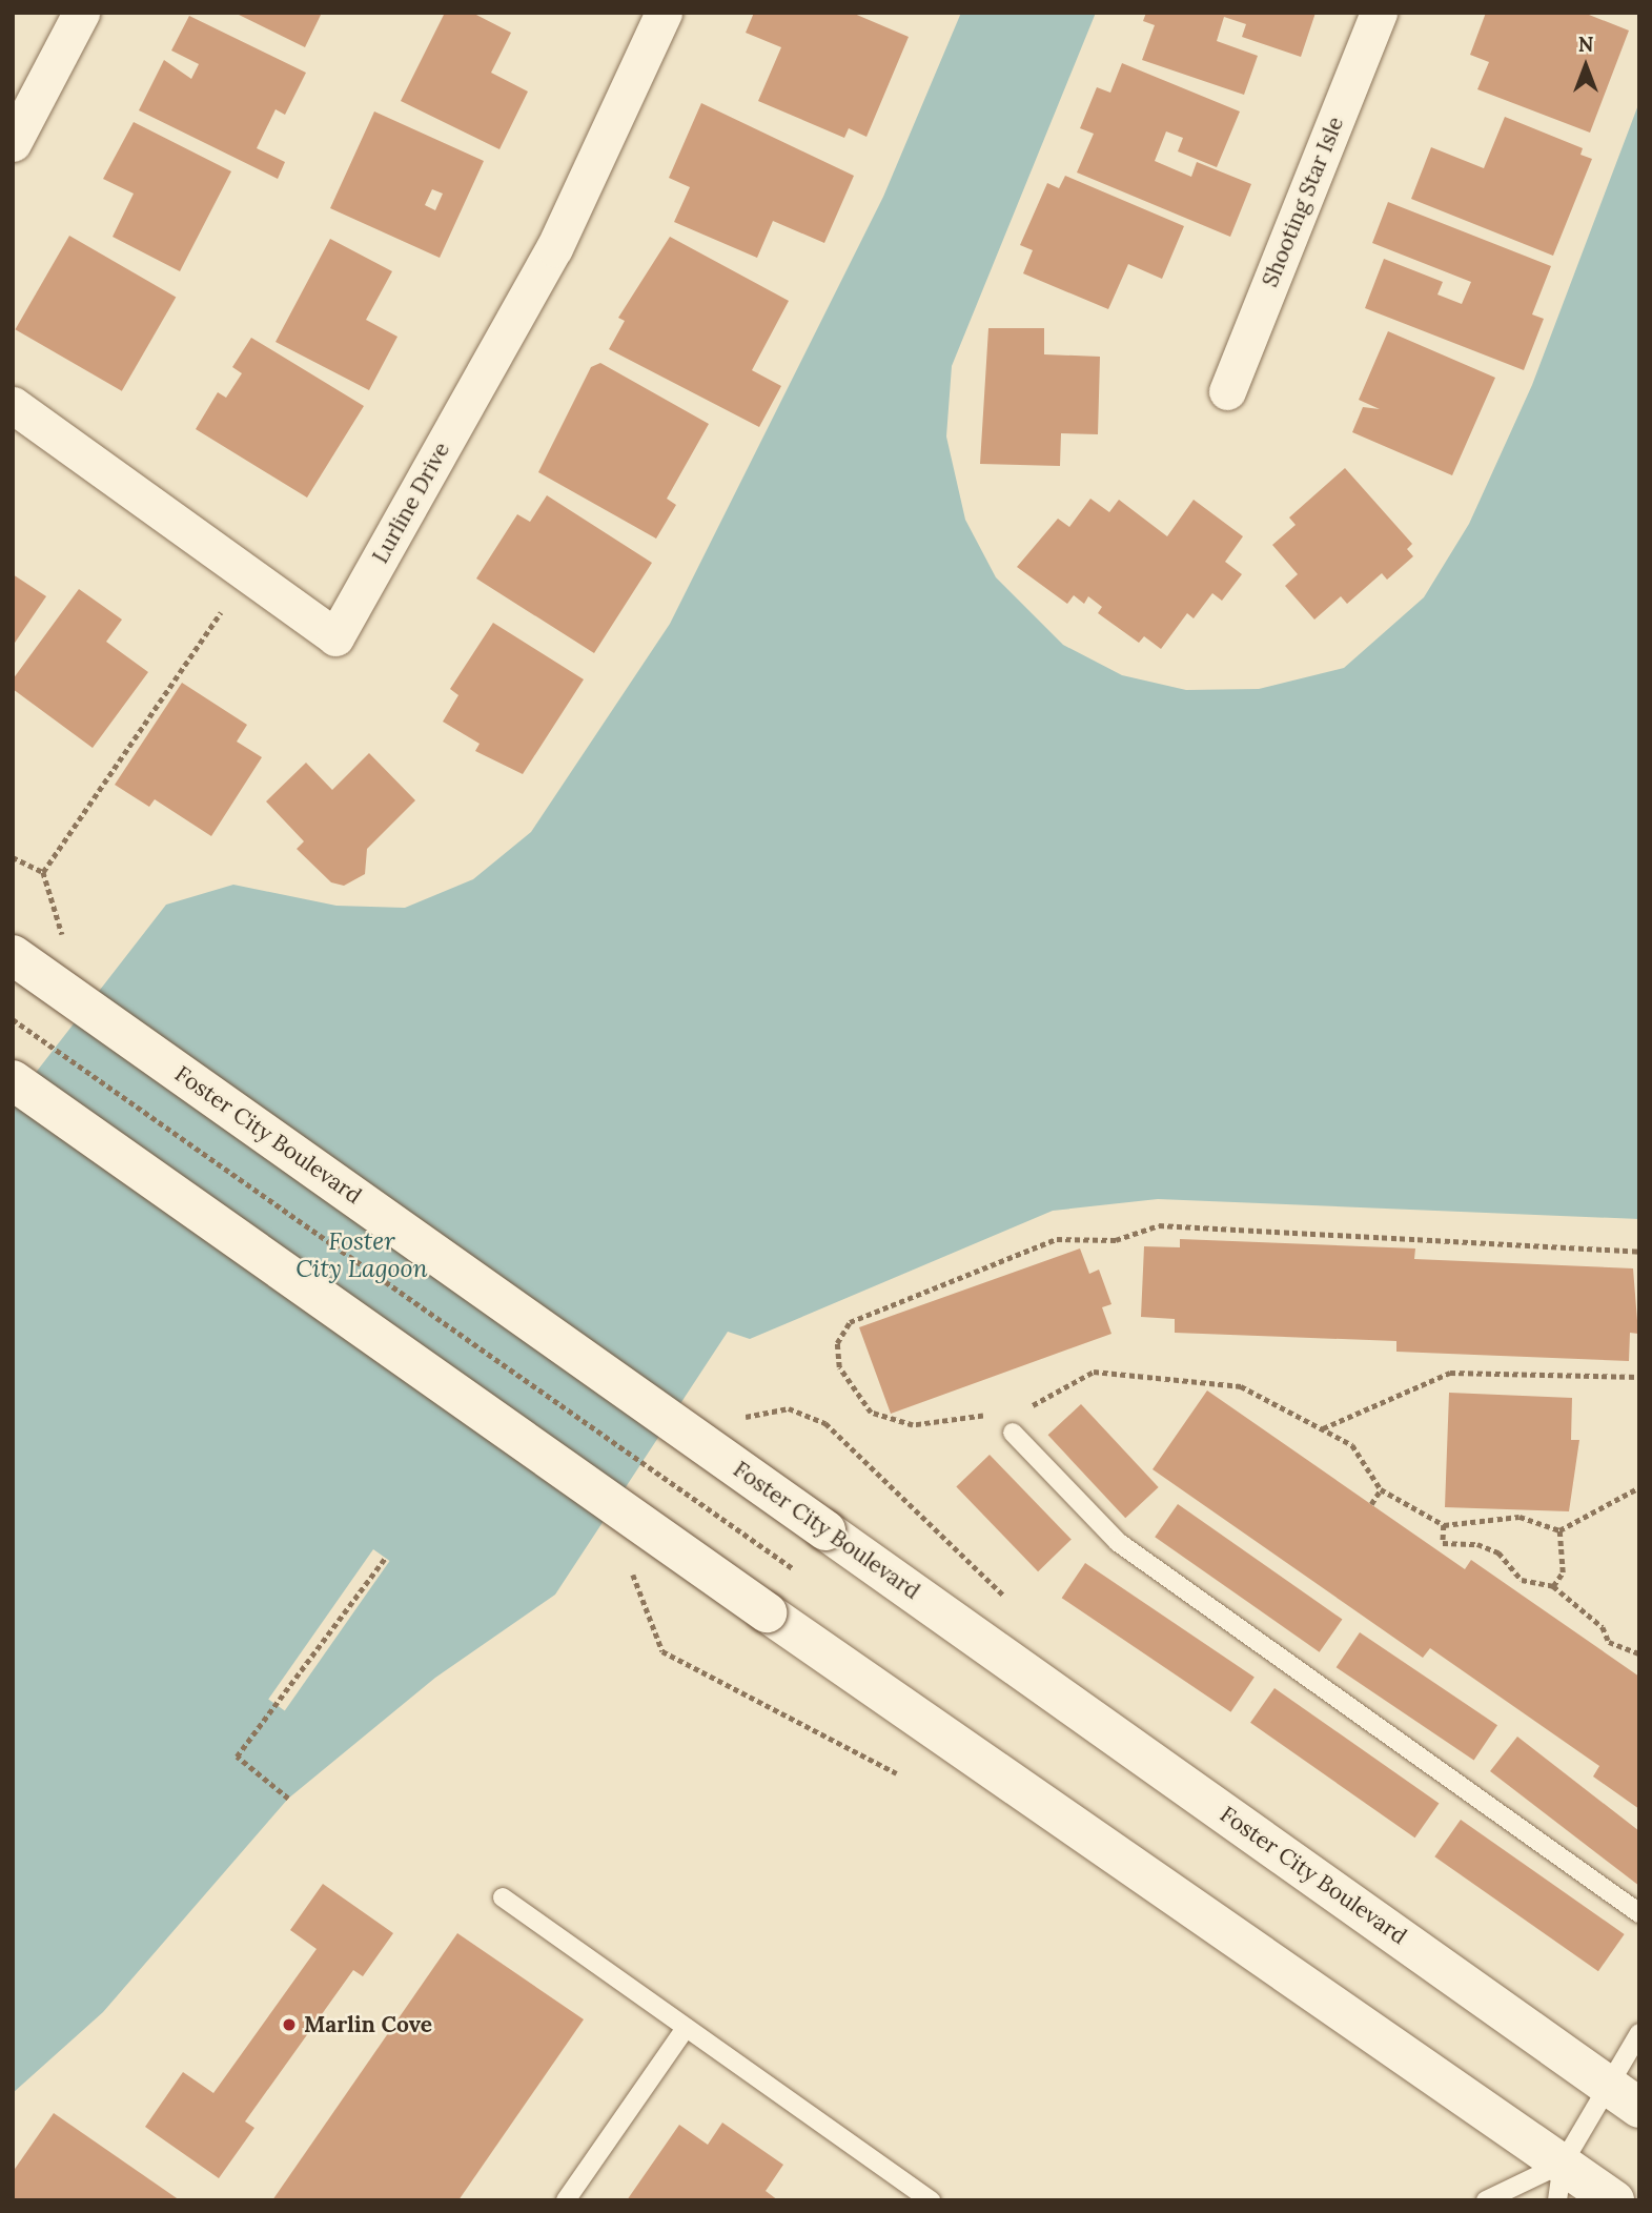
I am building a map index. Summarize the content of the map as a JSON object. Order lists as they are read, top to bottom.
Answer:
{
  "streets": {
    "main road": ["Foster City Boulevard"],
    "street": ["Shooting Star Isle", "Lurline Drive"]
  },
  "water": ["Foster City Lagoon"],
  "places": ["Marlin Cove"],
  "north": "top"
}
